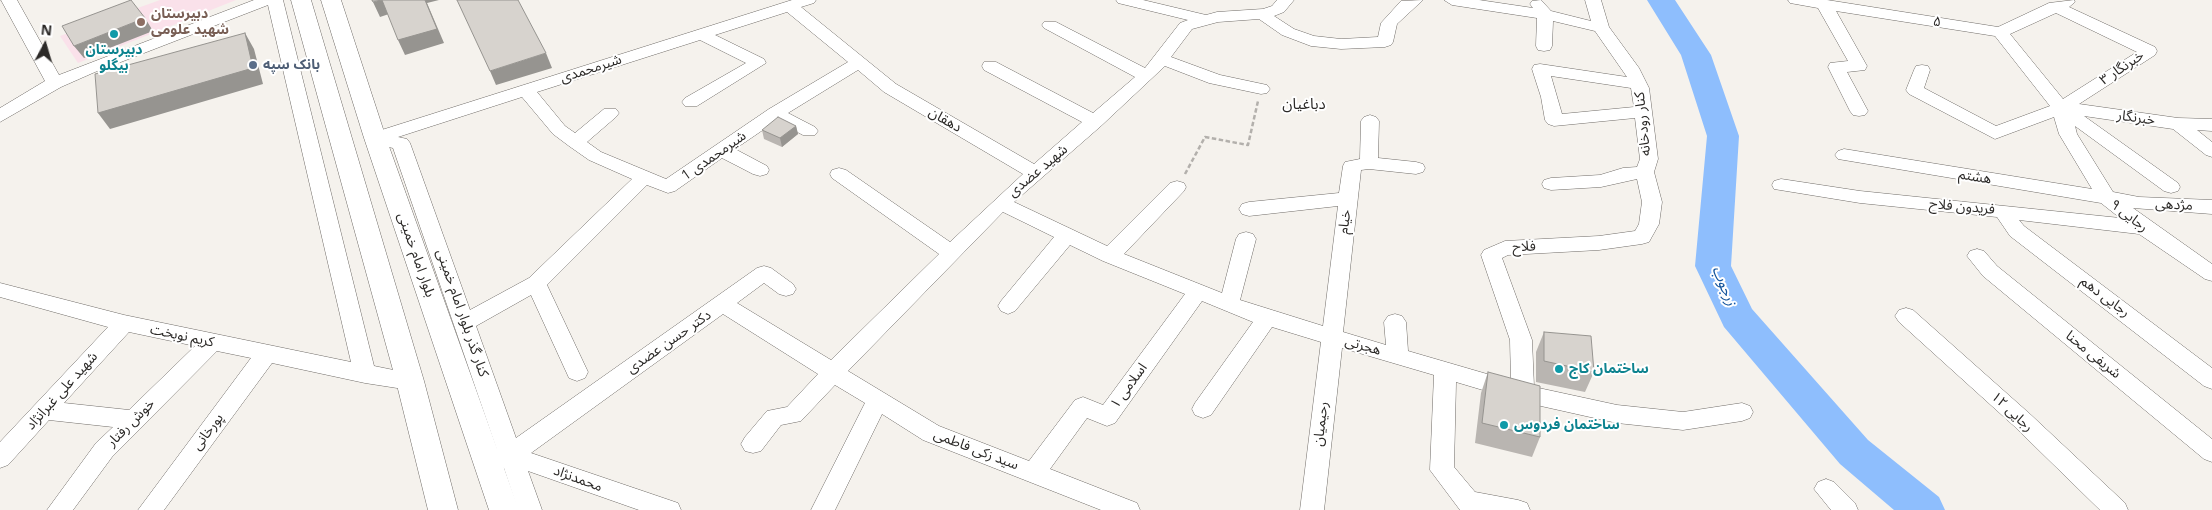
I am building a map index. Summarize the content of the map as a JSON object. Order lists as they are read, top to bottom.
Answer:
{
  "streets": {
    "main road": ["بلوار امام خمینی"],
    "street": [
      "۵",
      "خبرنگار ۳",
      "شیرمحمدی",
      "خبرنگار",
      "دهقان",
      "کنار رودخانه",
      "شیرمحمدی 1",
      "شهید عضدی",
      "هشتم",
      "مژدهی",
      "فریدون فلاح",
      "رجایی ۹",
      "خیام",
      "فلاح",
      "رجایی دهم",
      "کنار گذر بلوار امام خمینی",
      "کریم نوبخت",
      "دکتر حسن عضدی",
      "هجرتی",
      "شریفی محنا",
      "اسلامی ۱",
      "شهید علی غبرانژاد",
      "رجایی ۱۲",
      "خوش رفتار",
      "رحیمیان",
      "پورخانی",
      "سید زکی فاطمی",
      "محمدنژاد"
    ]
  },
  "crossings": [
    ["خبرنگار ۳", "خبرنگار"],
    ["خبرنگار ۳", "رجایی ۹"],
    ["شیرمحمدی", "دهقان"],
    ["شیرمحمدی", "شیرمحمدی 1"],
    ["شیرمحمدی", "بلوار امام خمینی"],
    ["شیرمحمدی", "کنار گذر بلوار امام خمینی"],
    ["خبرنگار", "رجایی ۹"],
    ["دهقان", "شیرمحمدی 1"],
    ["دهقان", "شهید عضدی"],
    ["کنار رودخانه", "فلاح"],
    ["شهید عضدی", "دکتر حسن عضدی"],
    ["شهید عضدی", "هجرتی"],
    ["شهید عضدی", "سید زکی فاطمی"],
    ["هشتم", "مژدهی"],
    ["هشتم", "رجایی ۹"],
    ["مژدهی", "رجایی ۹"],
    ["فریدون فلاح", "رجایی ۹"],
    ["فریدون فلاح", "رجایی دهم"],
    ["خیام", "هجرتی"],
    ["خیام", "رحیمیان"],
    ["فلاح", "هجرتی"],
    ["بلوار امام خمینی", "کنار گذر بلوار امام خمینی"],
    ["بلوار امام خمینی", "دکتر حسن عضدی"],
    ["بلوار امام خمینی", "محمدنژاد"],
    ["کنار گذر بلوار امام خمینی", "دکتر حسن عضدی"],
    ["کنار گذر بلوار امام خمینی", "محمدنژاد"],
    ["کریم نوبخت", "شهید علی غبرانژاد"],
    ["کریم نوبخت", "خوش رفتار"],
    ["کریم نوبخت", "پورخانی"],
    ["دکتر حسن عضدی", "سید زکی فاطمی"],
    ["دکتر حسن عضدی", "محمدنژاد"],
    ["هجرتی", "اسلامی ۱"],
    ["هجرتی", "رحیمیان"],
    ["اسلامی ۱", "سید زکی فاطمی"]
  ],
  "districts": ["دباغیان"],
  "water": ["زرجوب"],
  "places": [
    "دبیرستان شهید علومی",
    "دبیرستان بیگلو",
    "بانک سپه",
    "ساختمان کاج",
    "ساختمان فردوس"
  ],
  "north": "top"
}
